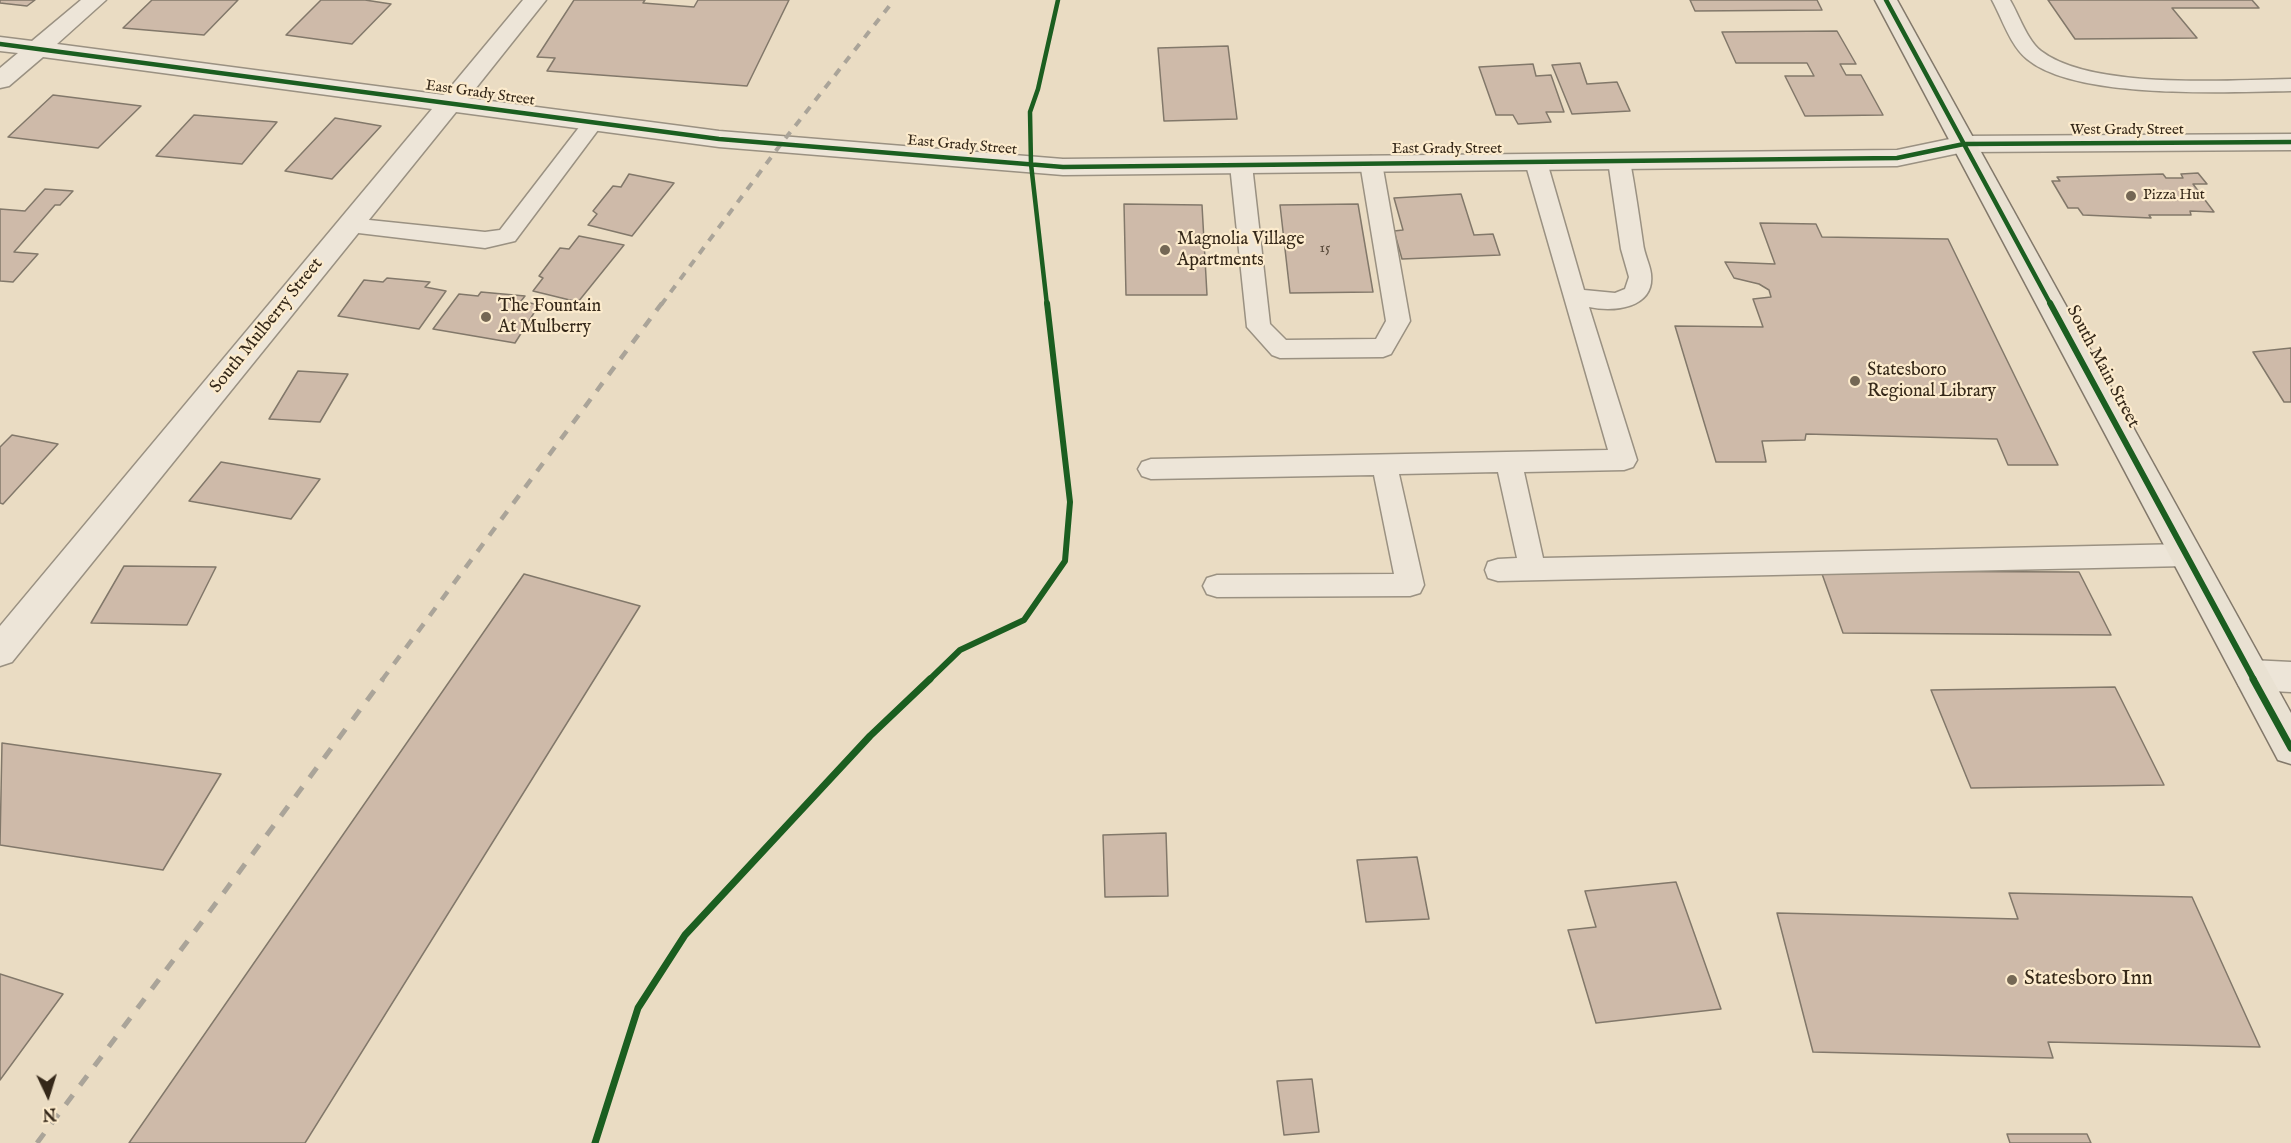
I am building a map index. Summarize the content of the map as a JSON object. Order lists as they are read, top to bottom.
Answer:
{
  "streets": {
    "main road": ["South Main Street"],
    "street": ["East Grady Street", "West Grady Street", "South Mulberry Street"]
  },
  "crossings": [
    ["East Grady Street", "West Grady Street"],
    ["East Grady Street", "South Mulberry Street"],
    ["East Grady Street", "South Main Street"],
    ["West Grady Street", "South Main Street"]
  ],
  "places": [
    "Pizza Hut",
    "Magnolia Village Apartments",
    "The Fountain At Mulberry",
    "Statesboro Regional Library",
    "Statesboro Inn"
  ],
  "house_numbers": ["15"],
  "north": "bottom"
}
